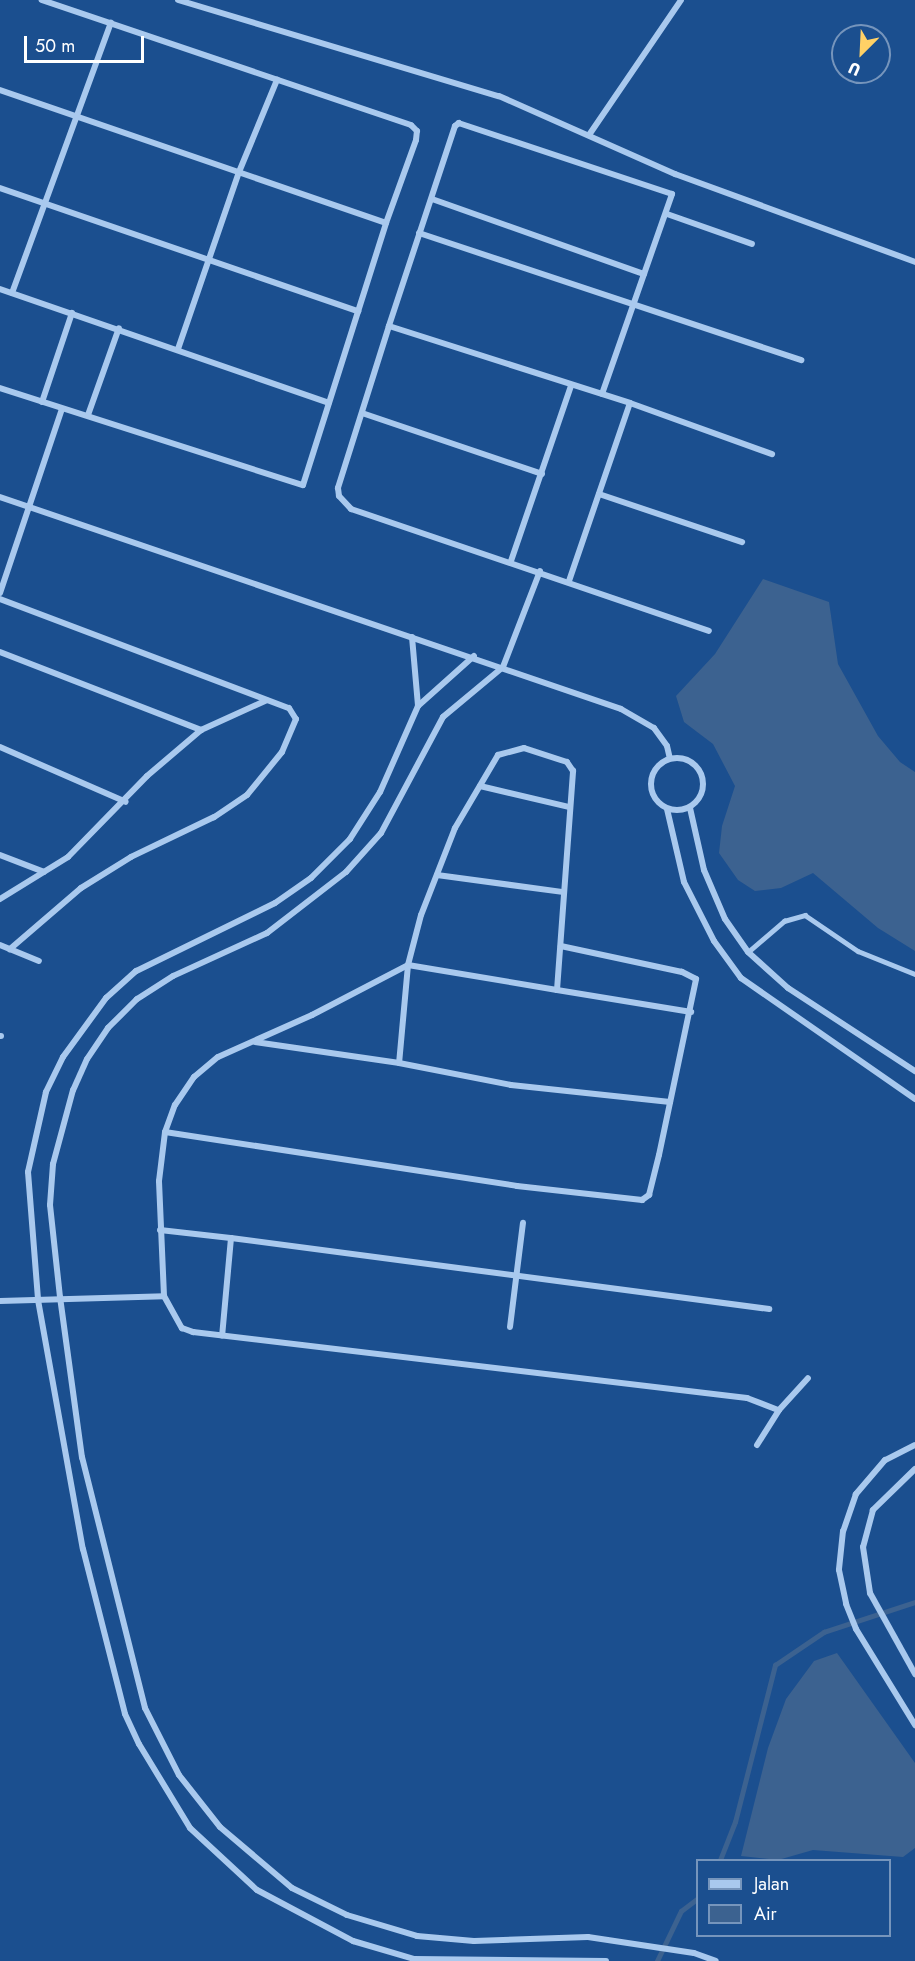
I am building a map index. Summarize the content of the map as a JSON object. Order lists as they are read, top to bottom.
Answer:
{
  "legend": ["Jalan", "Air"],
  "scale_bar": "50 m",
  "north": "bottom left"
}
